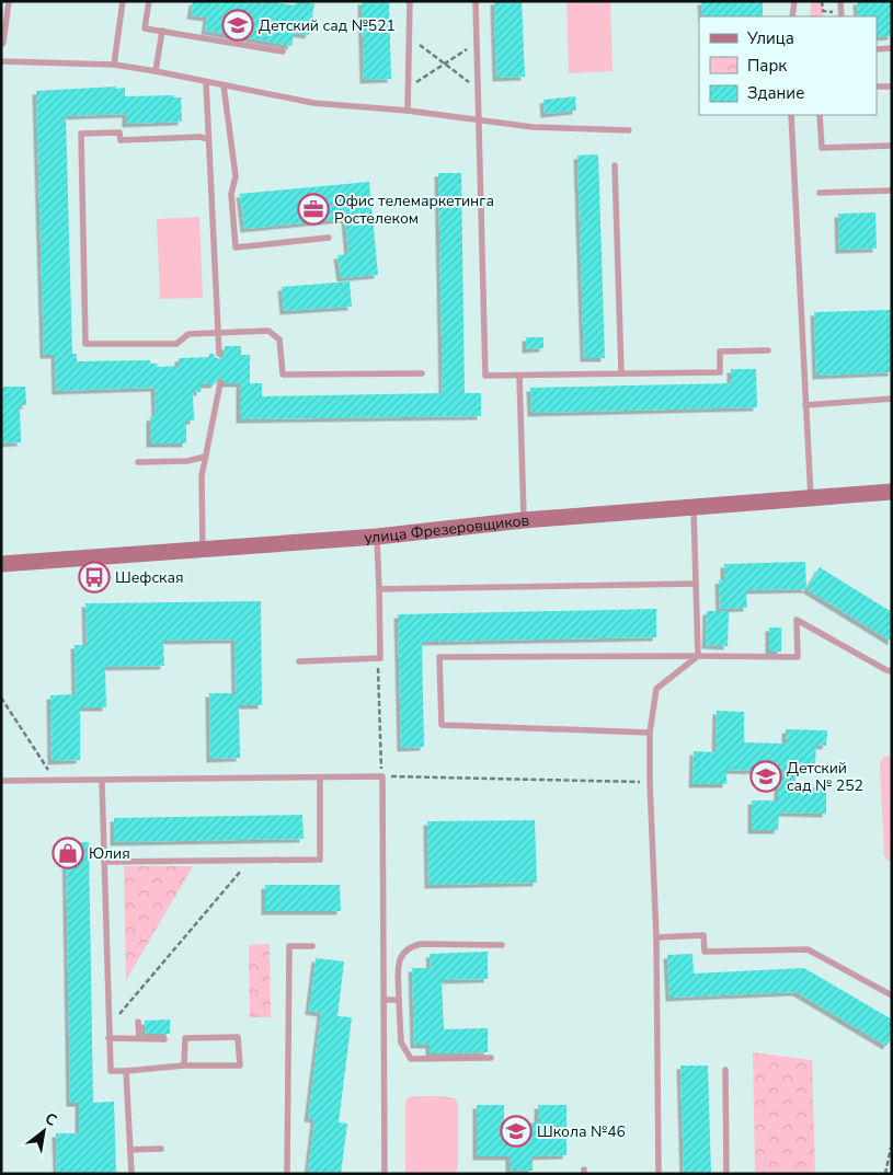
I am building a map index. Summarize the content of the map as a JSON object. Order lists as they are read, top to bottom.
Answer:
{
  "streets": {
    "main road": ["улица Фрезеровщиков"]
  },
  "places": {
    "school or university": ["Детский сад №521", "Детский сад № 252", "Школа №46"],
    "office": ["Офис телемаркетинга Ростелеком"],
    "bus stop": ["Шефская"],
    "shop": ["Юлия"]
  },
  "legend": ["Улица", "Парк", "Здание"],
  "north": "top right"
}
